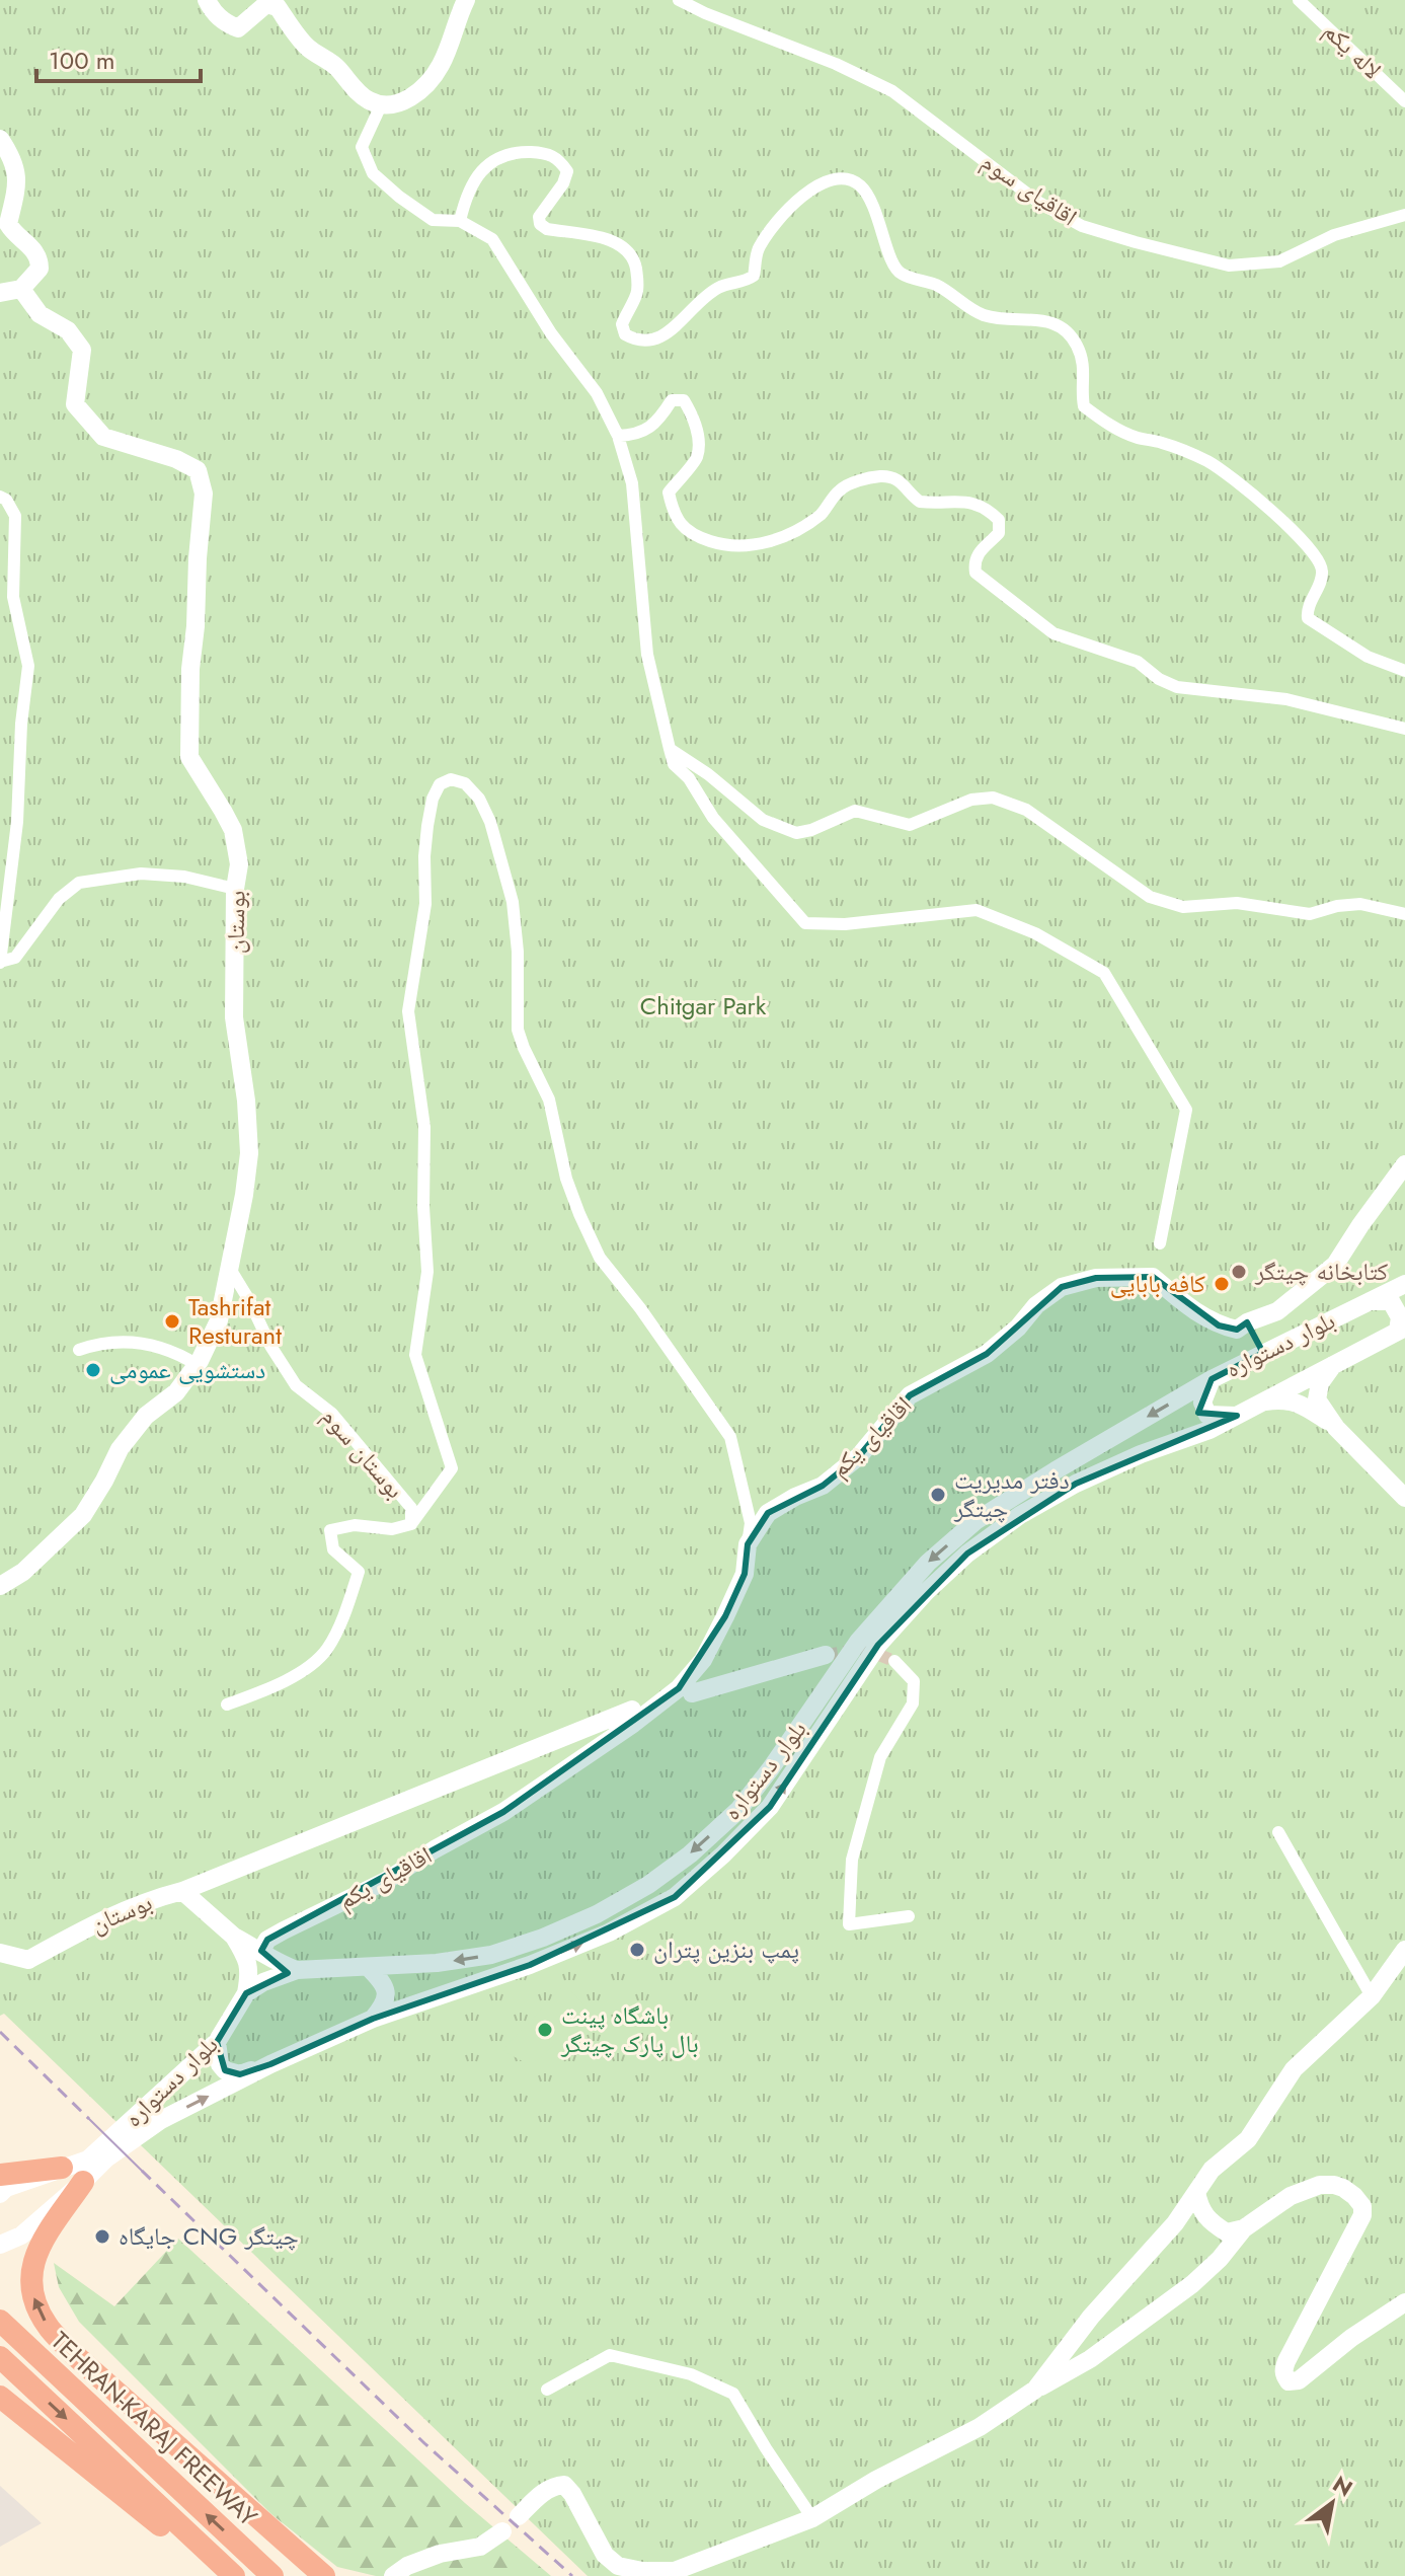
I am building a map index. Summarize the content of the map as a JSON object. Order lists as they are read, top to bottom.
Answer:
{
  "streets": {
    "highway": ["TEHRAN-KARAJ FREEWAY"],
    "street": [
      "لاله یکم",
      "اقاقیای سوم",
      "بوستان",
      "بلوار دستواره",
      "اقاقیای یکم",
      "بوستان سوم"
    ]
  },
  "crossings": [
    ["بوستان", "بوستان سوم"]
  ],
  "parks": ["Chitgar Park"],
  "places": [
    "کتابخانه چیتگر",
    "کافه بابایی",
    "Tashrifat Resturant",
    "دستشویی عمومی",
    "دفتر مدیریت چیتگر",
    "پمپ بنزین پتران",
    "باشگاه پینت بال پارک چیتگر",
    "جایگاه CNG چیتگر"
  ],
  "scale_bar": "100 m",
  "north": "top right"
}
